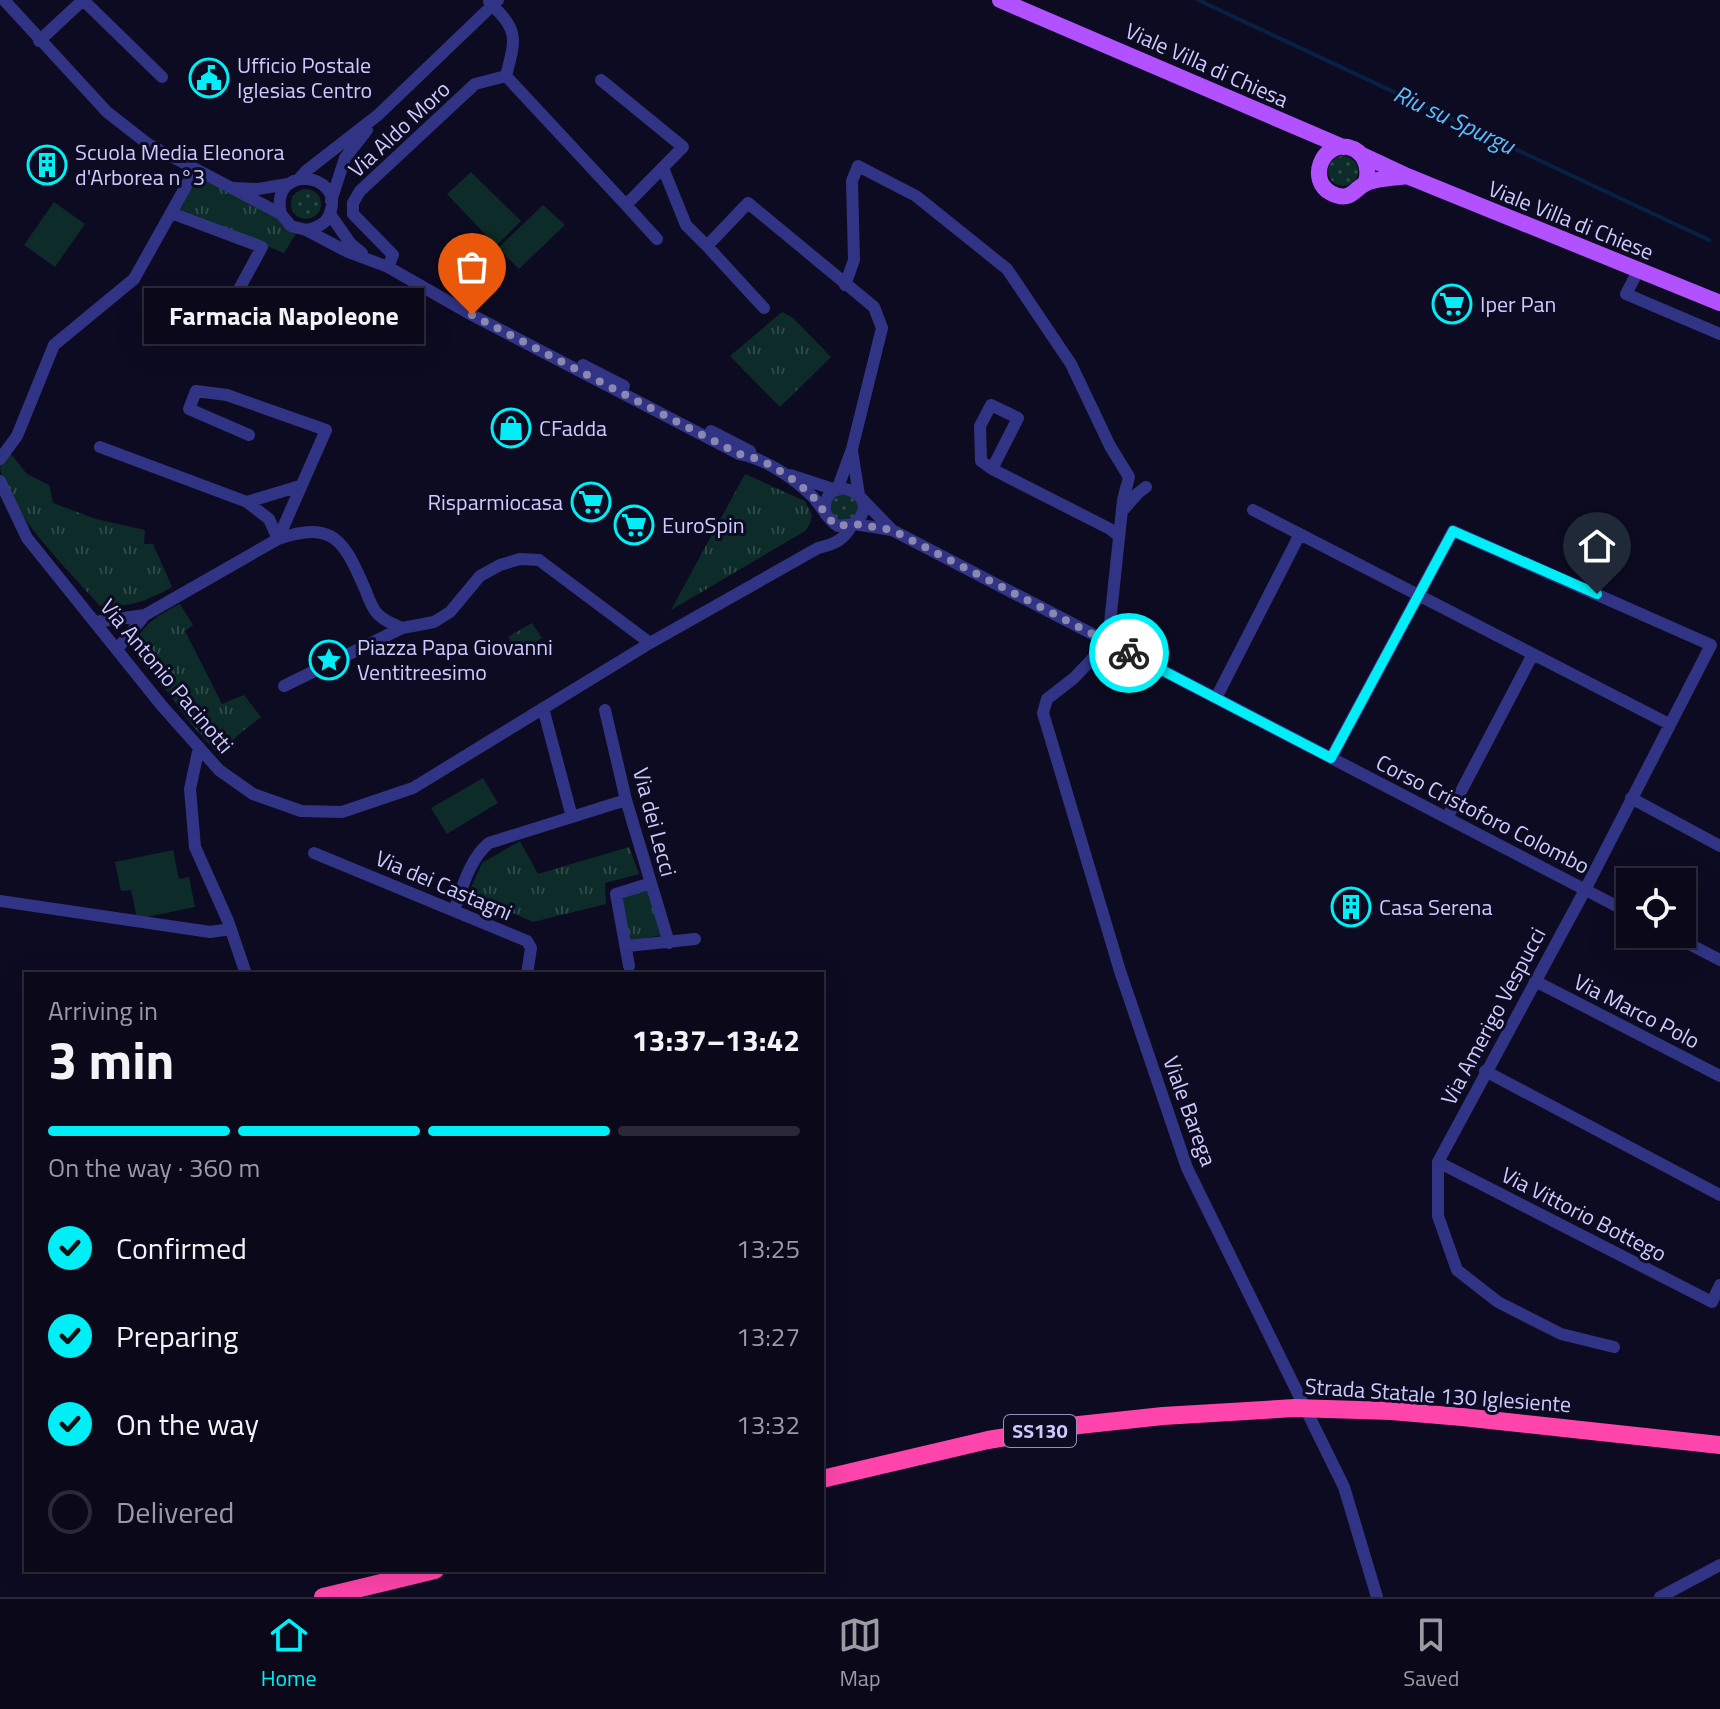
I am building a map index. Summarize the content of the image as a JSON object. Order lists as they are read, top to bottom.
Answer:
{
  "streets": {
    "highway": ["Strada Statale 130 Iglesiente", "SS130"],
    "main road": ["Viale Villa di Chiesa", "Viale Villa di Chiese"],
    "street": [
      "Via Aldo Moro",
      "Via Antonio Pacinotti",
      "Corso Cristoforo Colombo",
      "Via dei Lecci",
      "Via dei Castagni",
      "Via Marco Polo",
      "Via Amerigo Vespucci",
      "Viale Barega",
      "Via Vittorio Bottego"
    ]
  },
  "crossings": [
    ["Viale Villa di Chiesa", "Viale Villa di Chiese"],
    ["Via Aldo Moro", "Corso Cristoforo Colombo"],
    ["Via Antonio Pacinotti", "Corso Cristoforo Colombo"],
    ["Corso Cristoforo Colombo", "Via Amerigo Vespucci"],
    ["Corso Cristoforo Colombo", "Viale Barega"],
    ["Via Marco Polo", "Via Amerigo Vespucci"],
    ["Via Amerigo Vespucci", "Via Vittorio Bottego"]
  ],
  "water": ["Riu su Spurgu"],
  "places": {
    "public building": ["Ufficio Postale Iglesias Centro"],
    "building": ["Scuola Media Eleonora d'Arborea n°3", "Casa Serena"],
    "supermarket": ["Iper Pan", "Risparmiocasa", "EuroSpin"],
    "other": ["Farmacia Napoleone"],
    "shop": ["CFadda"],
    "place": ["Piazza Papa Giovanni Ventitreesimo"]
  },
  "page": {
    "bubble": "Farmacia Napoleone",
    "heading": ["3 min", "Arriving in", "13:37–13:42"],
    "bar": "On the way · 360 m",
    "list": [
      ["Confirmed", "13:25"],
      ["Preparing", "13:27"],
      ["On the way", "13:32"],
      "Delivered"
    ],
    "tabs": ["Home", "Map", "Saved"]
  }
}
